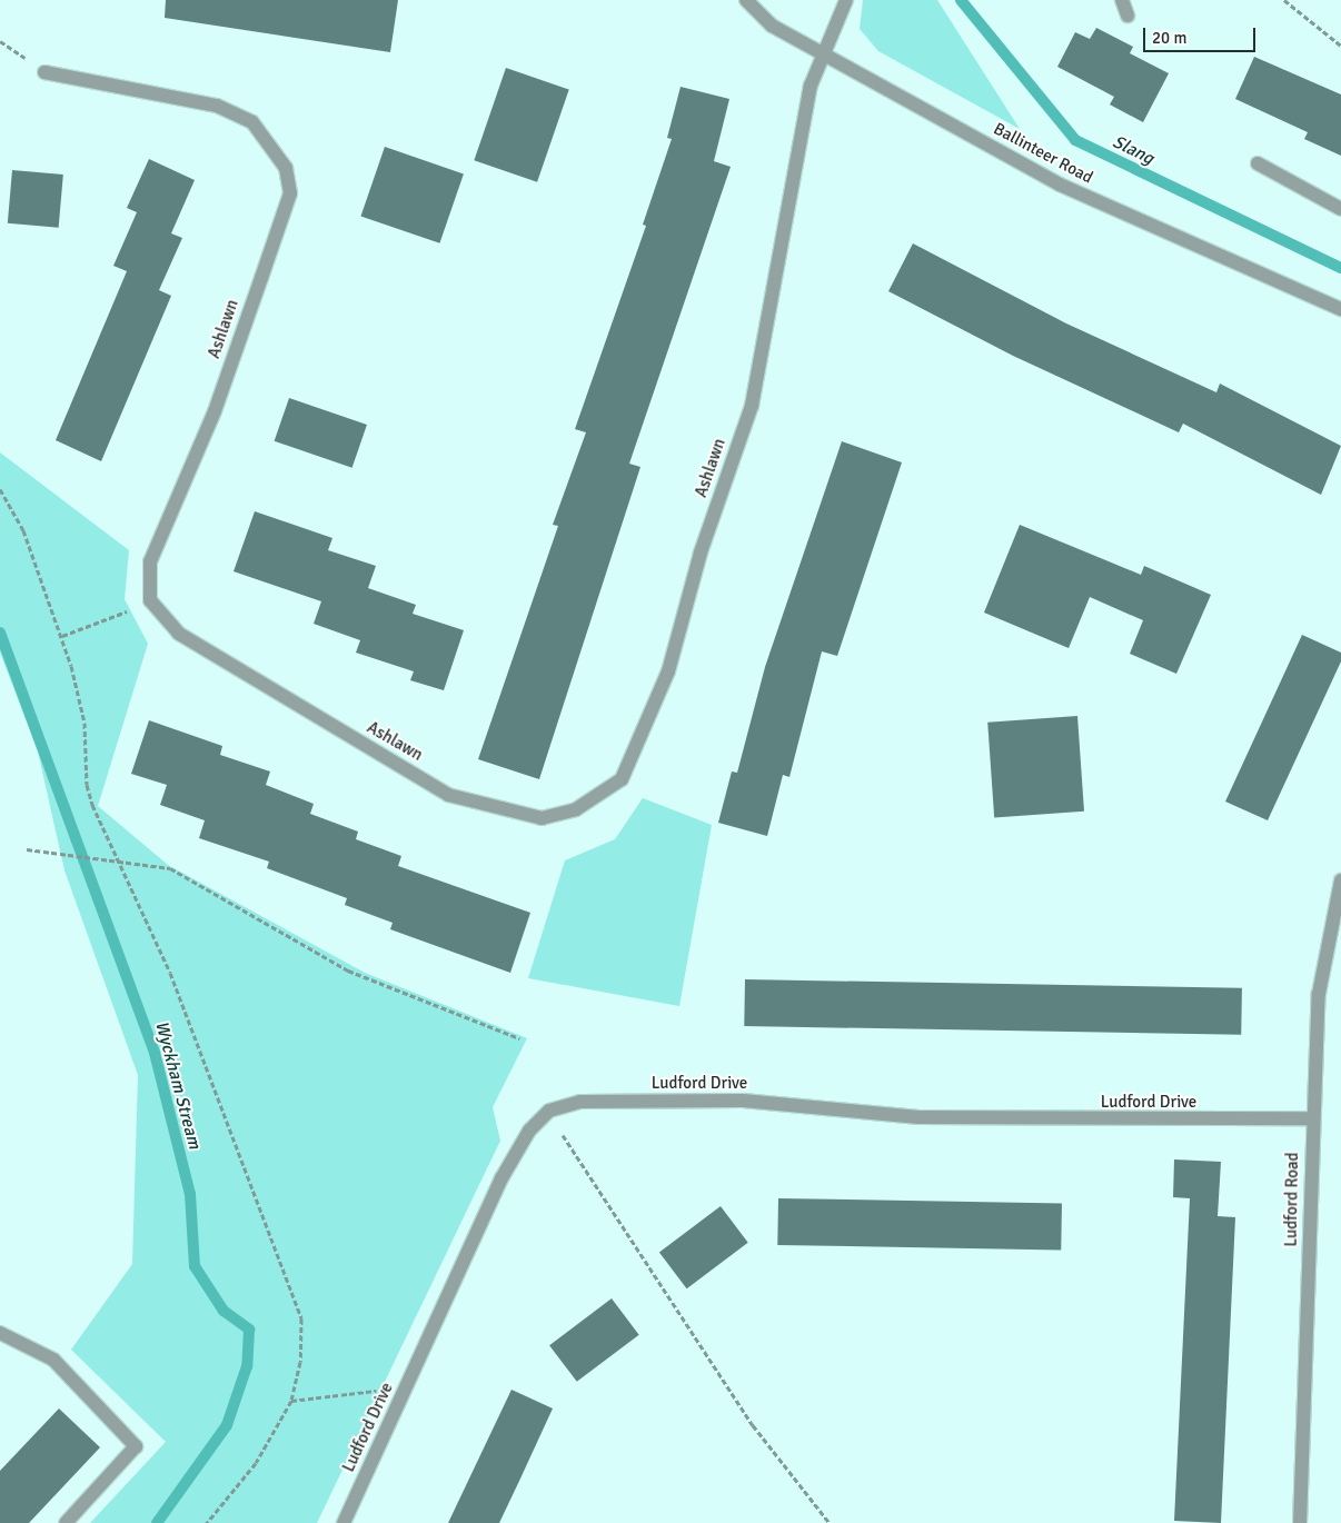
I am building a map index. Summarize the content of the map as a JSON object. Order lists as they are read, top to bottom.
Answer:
{
  "streets": {
    "street": [
      "Ballinteer Road",
      "Ashlawn",
      "Ludford Drive",
      "Ludford Road"
    ]
  },
  "crossings": [
    ["Ballinteer Road", "Ashlawn"],
    ["Ludford Drive", "Ludford Road"]
  ],
  "water": ["Slang", "Wyckham Stream"],
  "scale_bar": "20 m"
}
